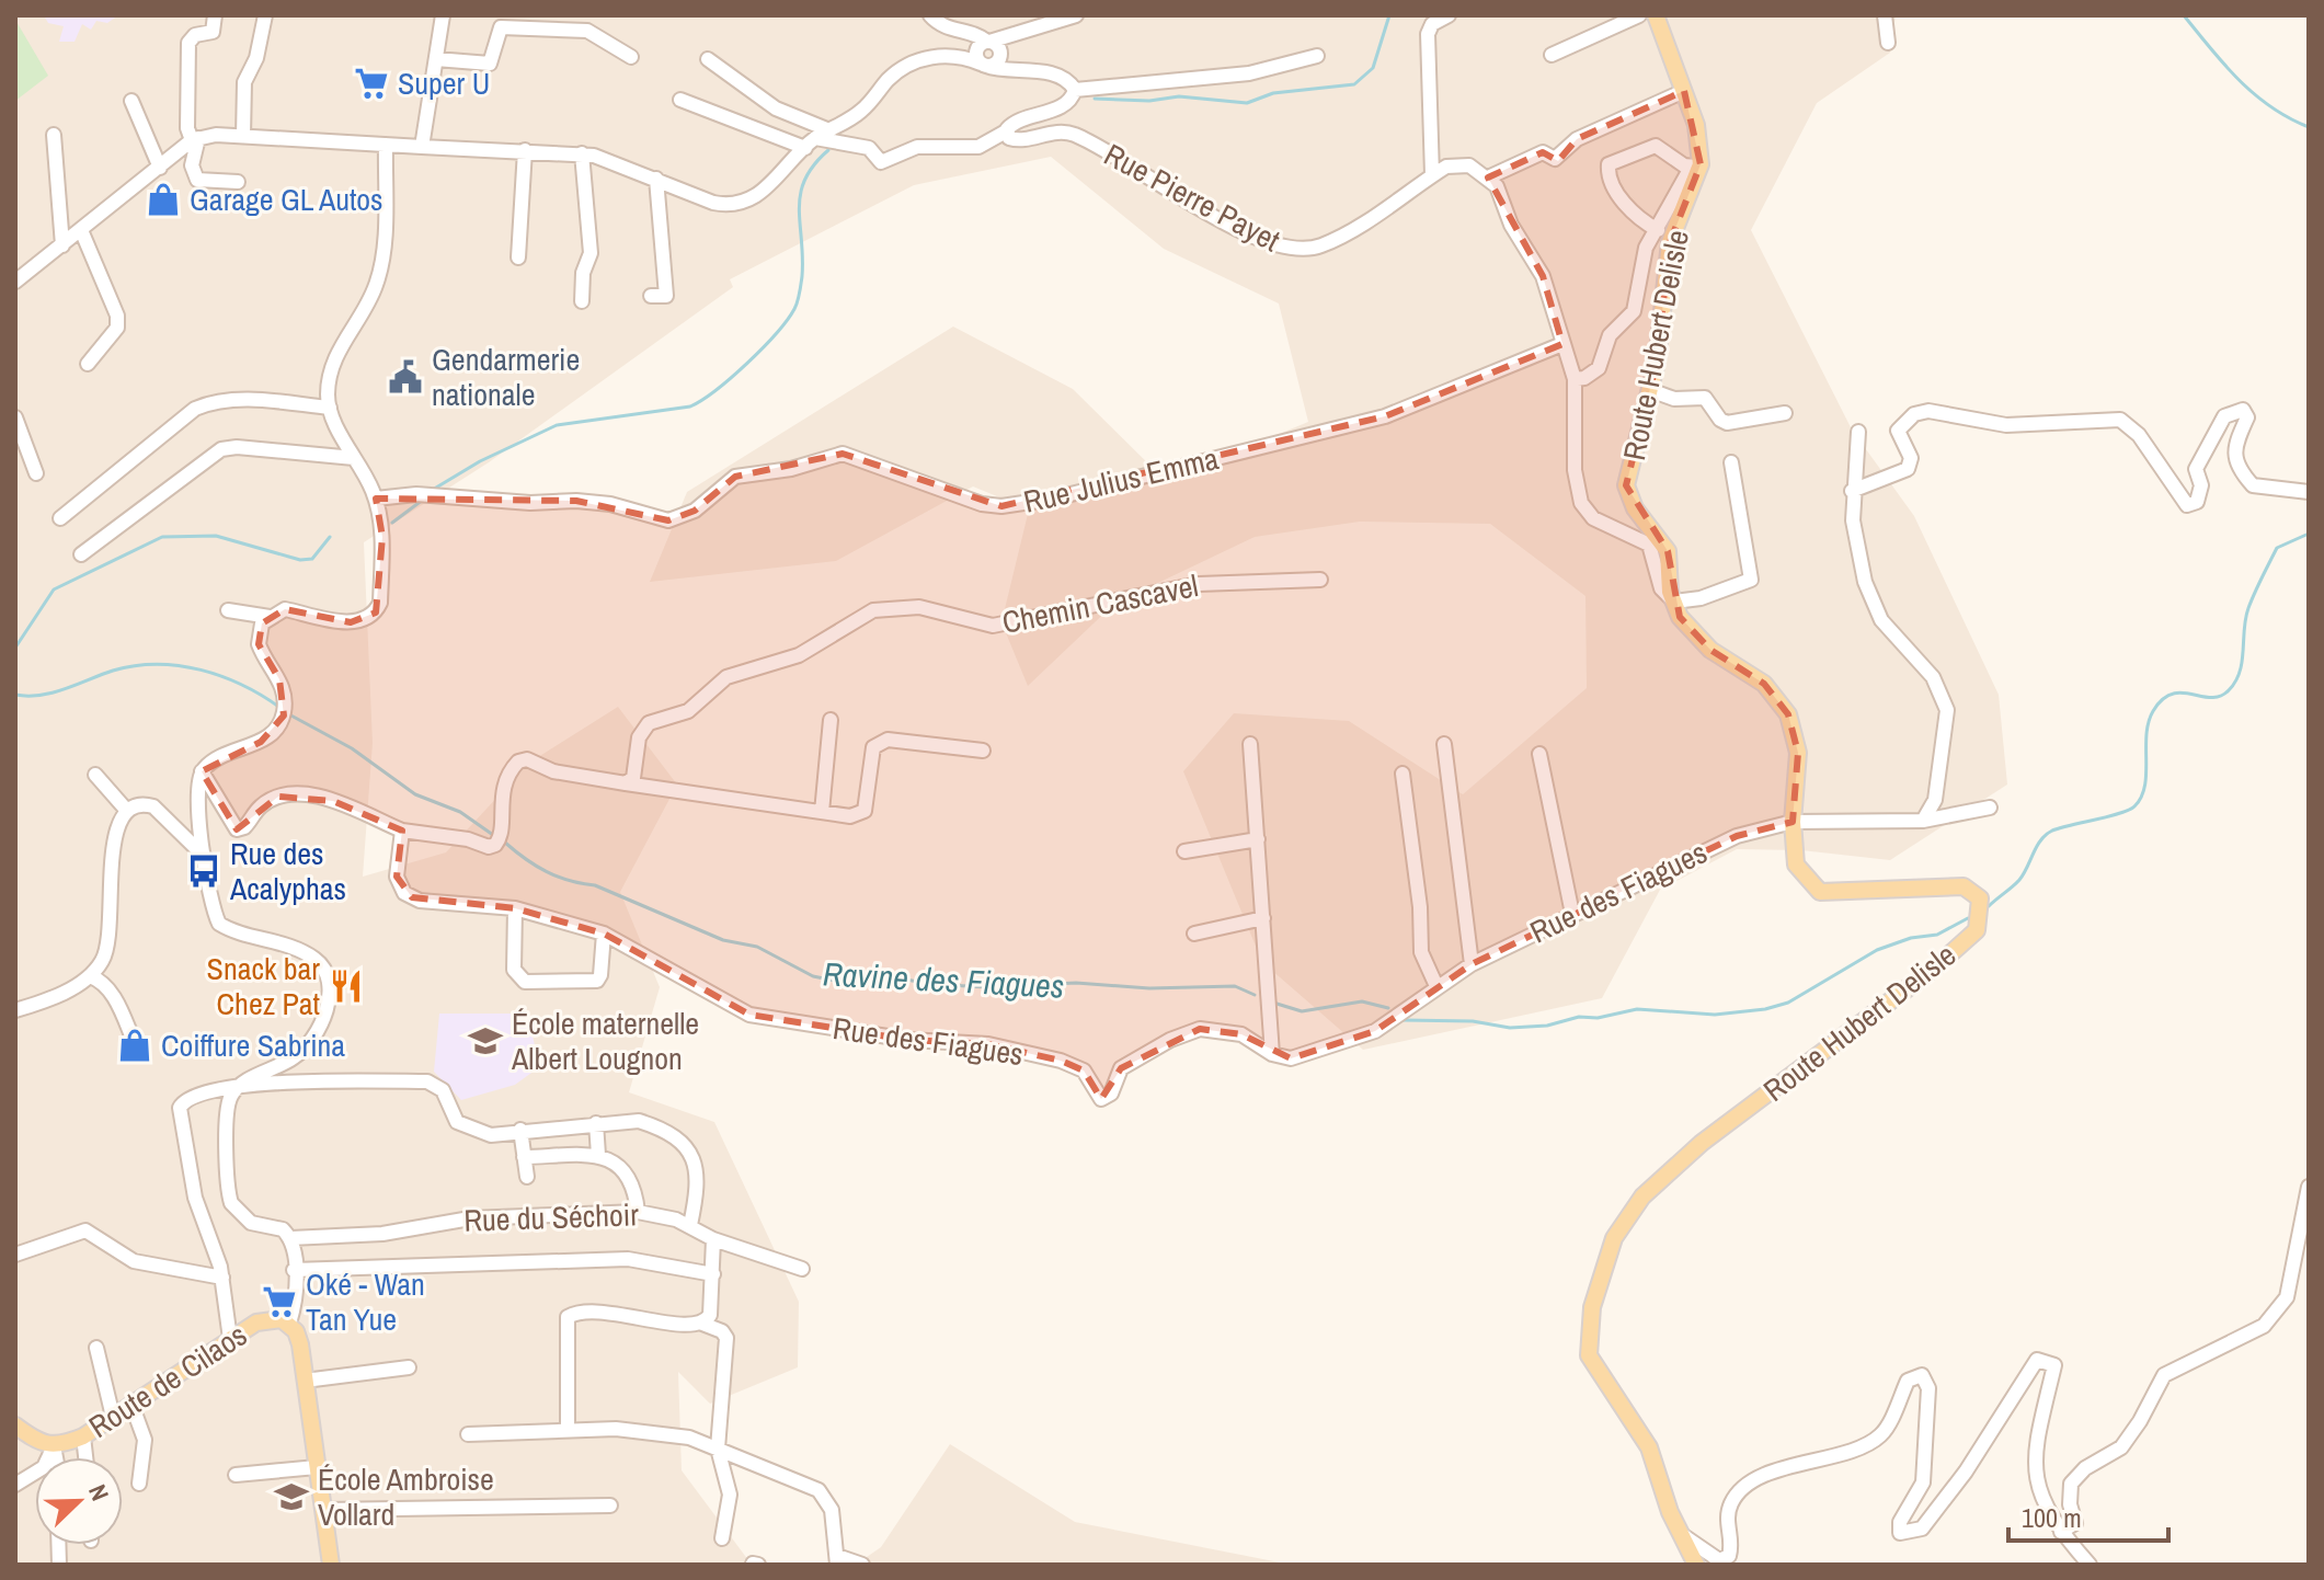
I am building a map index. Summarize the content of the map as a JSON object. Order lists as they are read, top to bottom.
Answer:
{
  "streets": {
    "main road": ["Route Hubert Delisle", "Route de Cilaos"],
    "street": [
      "Rue Pierre Payet",
      "Rue Julius Emma",
      "Chemin Cascavel",
      "Rue des Fiagues",
      "Rue du Séchoir"
    ]
  },
  "crossings": [
    ["Route Hubert Delisle", "Rue des Fiagues"]
  ],
  "water": ["Ravine des Fiagues"],
  "places": {
    "supermarket": ["Super U", "Oké - Wan Tan Yue"],
    "shop": ["Garage GL Autos", "Coiffure Sabrina"],
    "public building": ["Gendarmerie nationale"],
    "bus stop": ["Rue des Acalyphas"],
    "restaurant": ["Snack bar Chez Pat"],
    "school or university": ["École maternelle Albert Lougnon", "École Ambroise Vollard"]
  },
  "scale_bar": "100 m",
  "north": "top right"
}
